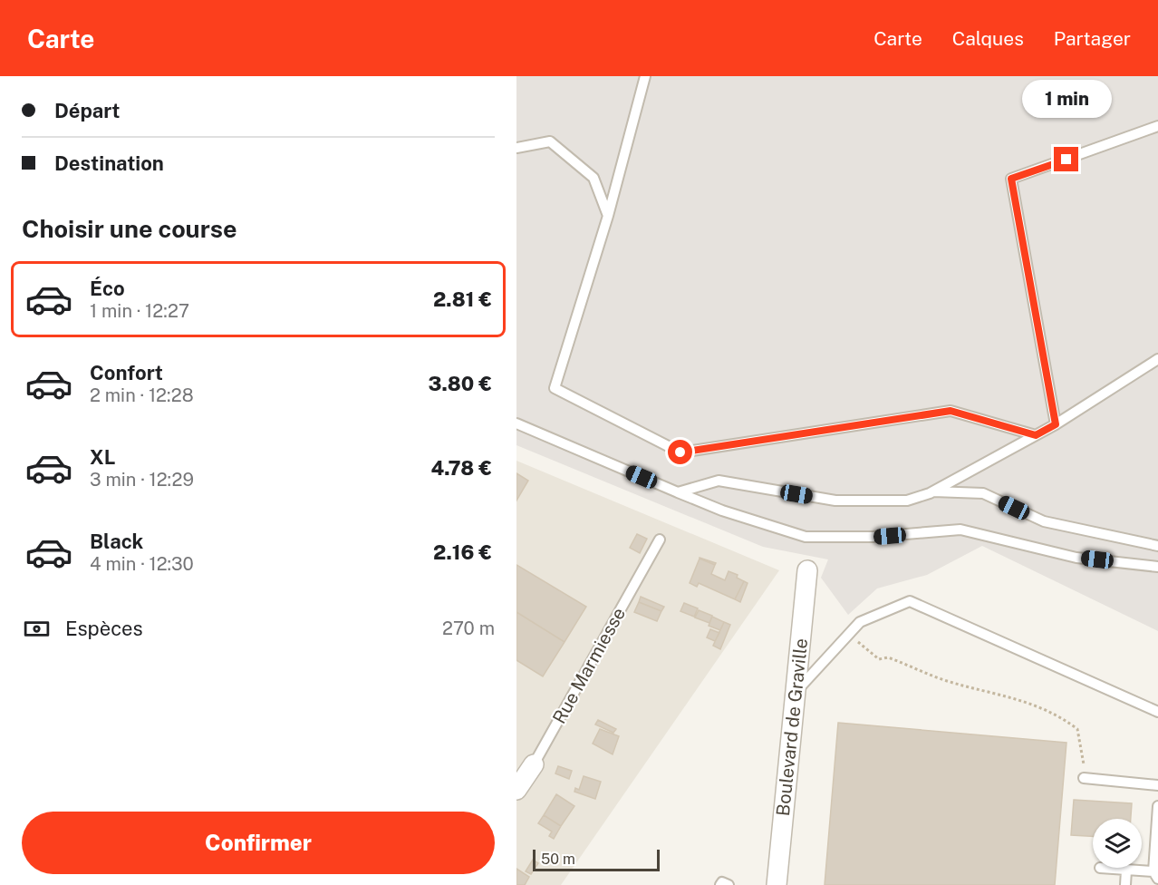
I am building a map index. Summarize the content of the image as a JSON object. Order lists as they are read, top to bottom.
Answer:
{
  "streets": {
    "street": ["Rue Marmiesse", "Boulevard de Graville"]
  },
  "scale_bar": "50 m",
  "page": {
    "header": "Carte",
    "nav": ["Carte", "Calques", "Partager"],
    "banner": ["Départ", "Destination"],
    "bubble": "1 min",
    "heading": "Choisir une course",
    "list": [
      {
        "name": "Éco",
        "note": "1 min · 12:27",
        "value": "2.81 €"
      },
      {
        "name": "Confort",
        "note": "2 min · 12:28",
        "value": "3.80 €"
      },
      {
        "name": "XL",
        "note": "3 min · 12:29",
        "value": "4.78 €"
      },
      {
        "name": "Black",
        "note": "4 min · 12:30",
        "value": "2.16 €"
      }
    ],
    "pay": ["Espèces", "270 m"],
    "buttons": "Confirmer",
    "scale": "50 m"
  }
}
